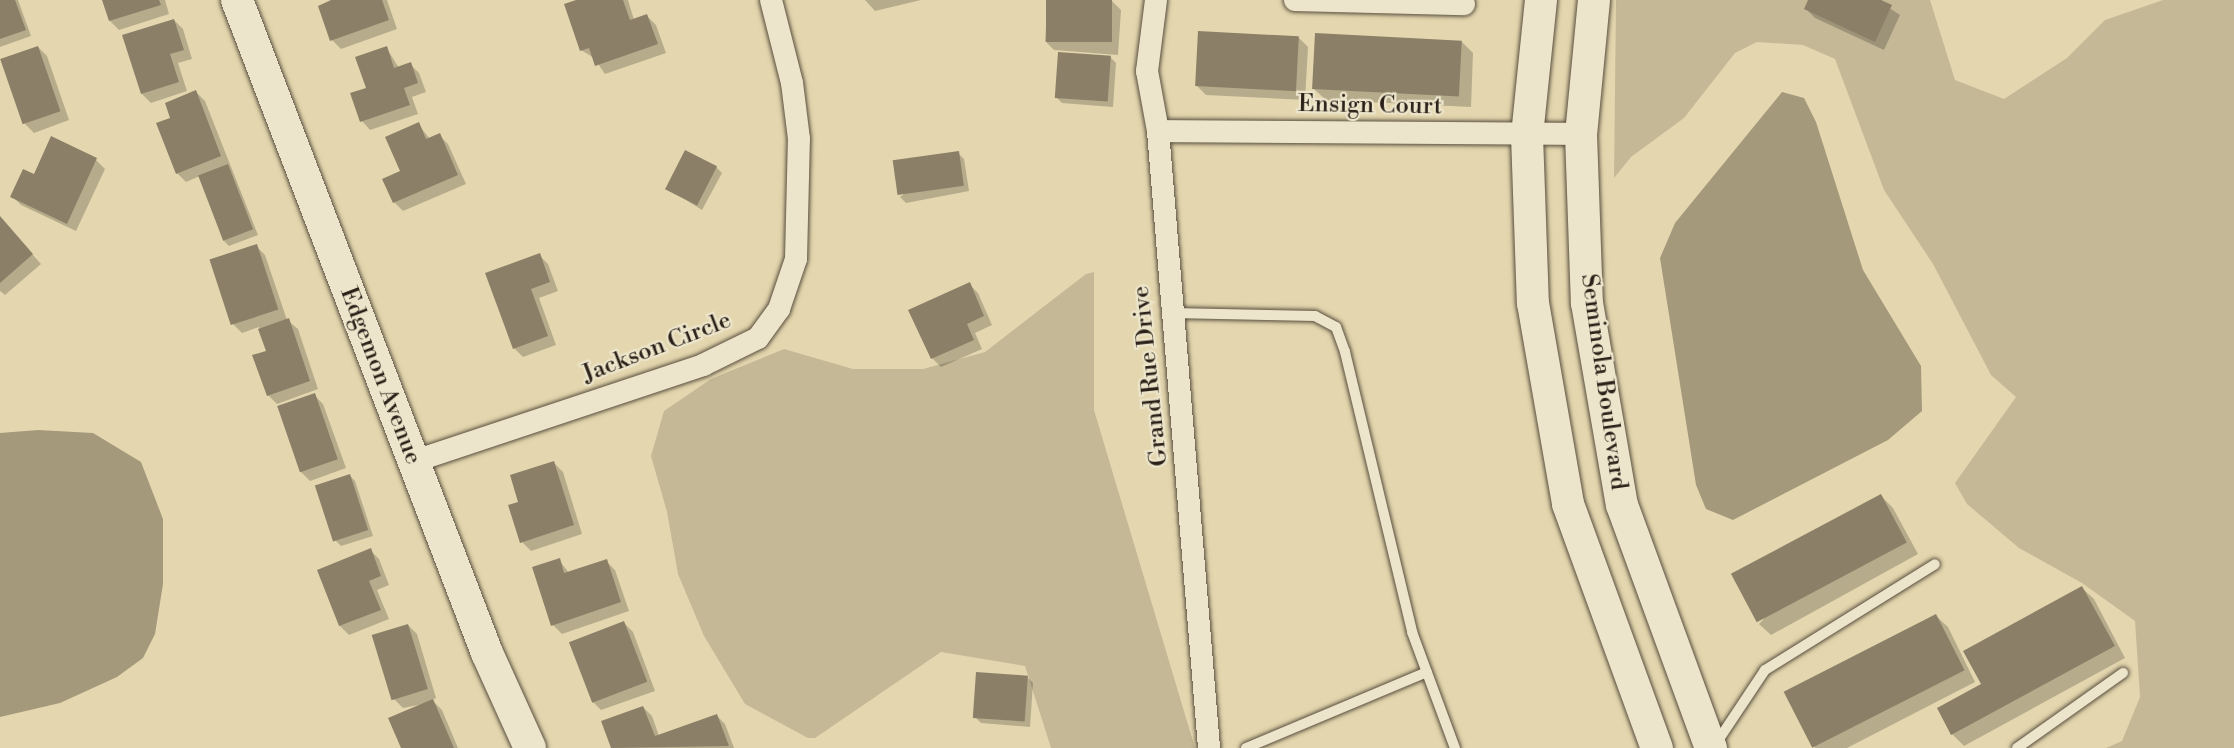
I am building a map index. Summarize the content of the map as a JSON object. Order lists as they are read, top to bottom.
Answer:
{
  "streets": {
    "main road": ["Edgemon Avenue", "Seminola Boulevard"],
    "street": ["Ensign Court", "Jackson Circle", "Grand Rue Drive"]
  },
  "crossings": [
    ["Ensign Court", "Grand Rue Drive"],
    ["Ensign Court", "Seminola Boulevard"],
    ["Jackson Circle", "Edgemon Avenue"]
  ]
}
